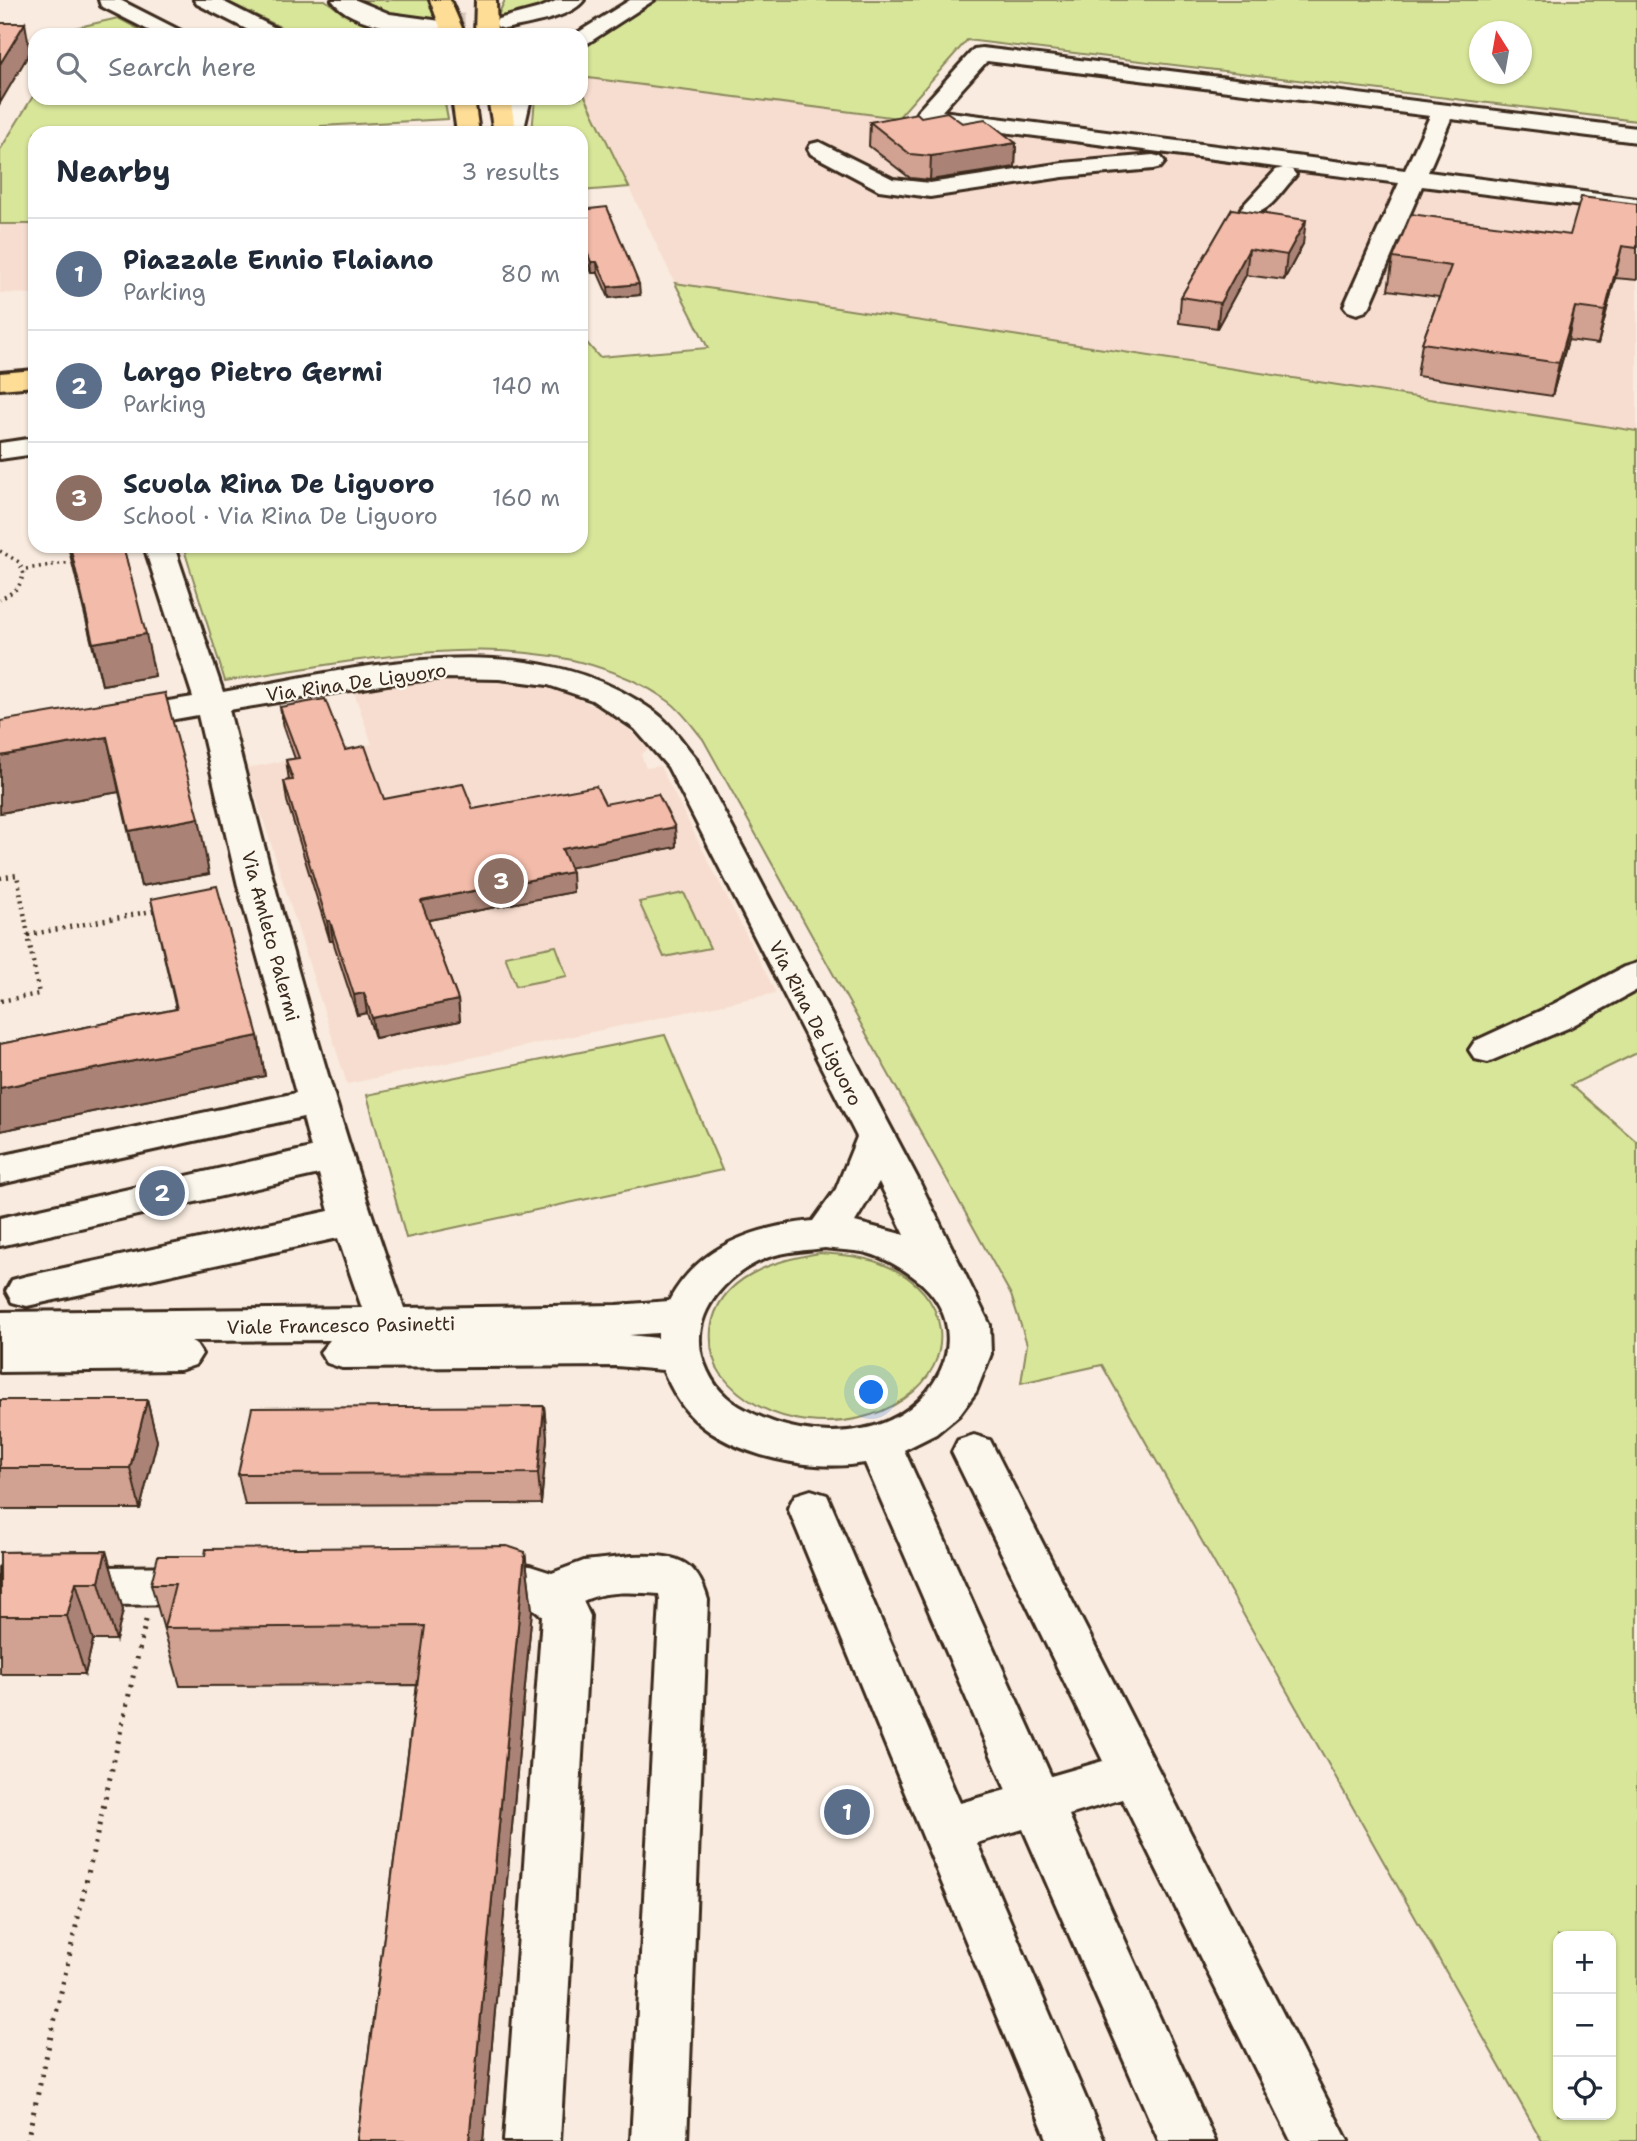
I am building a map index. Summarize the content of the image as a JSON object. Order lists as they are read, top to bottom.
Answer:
{
  "streets": {
    "street": ["Via Rina De Liguoro", "Via Amleto Palermi", "Viale Francesco Pasinetti"]
  },
  "crossings": [
    ["Via Rina De Liguoro", "Via Amleto Palermi"],
    ["Via Rina De Liguoro", "Viale Francesco Pasinetti"],
    ["Via Amleto Palermi", "Viale Francesco Pasinetti"]
  ],
  "north": "top",
  "page": {
    "search": "Search here",
    "heading": ["Nearby", "3 results"],
    "list": [
      {
        "mark": "1",
        "name": "Piazzale Ennio Flaiano",
        "note": "Parking",
        "value": "80 m"
      },
      {
        "mark": "2",
        "name": "Largo Pietro Germi",
        "note": "Parking",
        "value": "140 m"
      },
      {
        "mark": "3",
        "name": "Scuola Rina De Liguoro",
        "note": "School · Via Rina De Liguoro",
        "value": "160 m"
      }
    ],
    "pins": ["3", "2", "1"],
    "map_buttons": ["+", "−"]
  }
}
